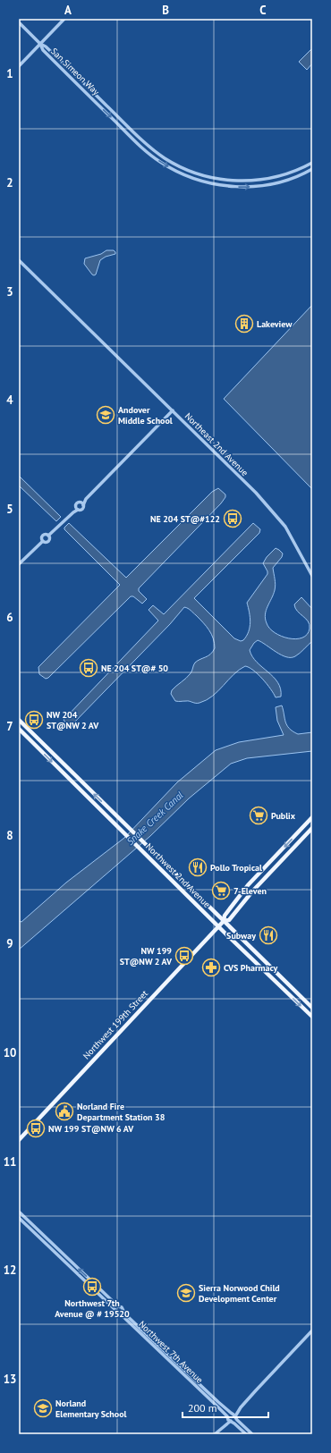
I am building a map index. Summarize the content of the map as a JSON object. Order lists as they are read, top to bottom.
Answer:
{
  "streets": {
    "main road": ["Northwest 2nd Avenue", "Northwest 199th Street"],
    "street": ["San Simeon Way", "Northeast 2nd Avenue", "Northwest 7th Avenue"]
  },
  "crossings": [
    ["Northwest 2nd Avenue", "Northwest 199th Street"]
  ],
  "water": ["Snake Creek Canal"],
  "places": {
    "building": ["Lakeview"],
    "school or university": ["Andover Middle School", "Sierra Norwood Child Development Center", "Norland Elementary School"],
    "bus stop": [
      "NE 204 ST@#122",
      "NE 204 ST@# 50",
      "NW 204 ST@NW 2 AV",
      "NW 199 ST@NW 2 AV",
      "NW 199 ST@NW 6 AV",
      "Northwest 7th Avenue @ # 19520"
    ],
    "supermarket": ["Publix", "7-Eleven"],
    "restaurant": ["Pollo Tropical", "Subway"],
    "pharmacy": ["CVS Pharmacy"],
    "public building": ["Norland Fire Department Station 38"]
  },
  "scale_bar": "200 m",
  "grid": {
    "columns": ["A", "B", "C"],
    "rows": [
      "1",
      "2",
      "3",
      "4",
      "5",
      "6",
      "7",
      "8",
      "9",
      "10",
      "11",
      "12",
      "13"
    ]
  }
}
